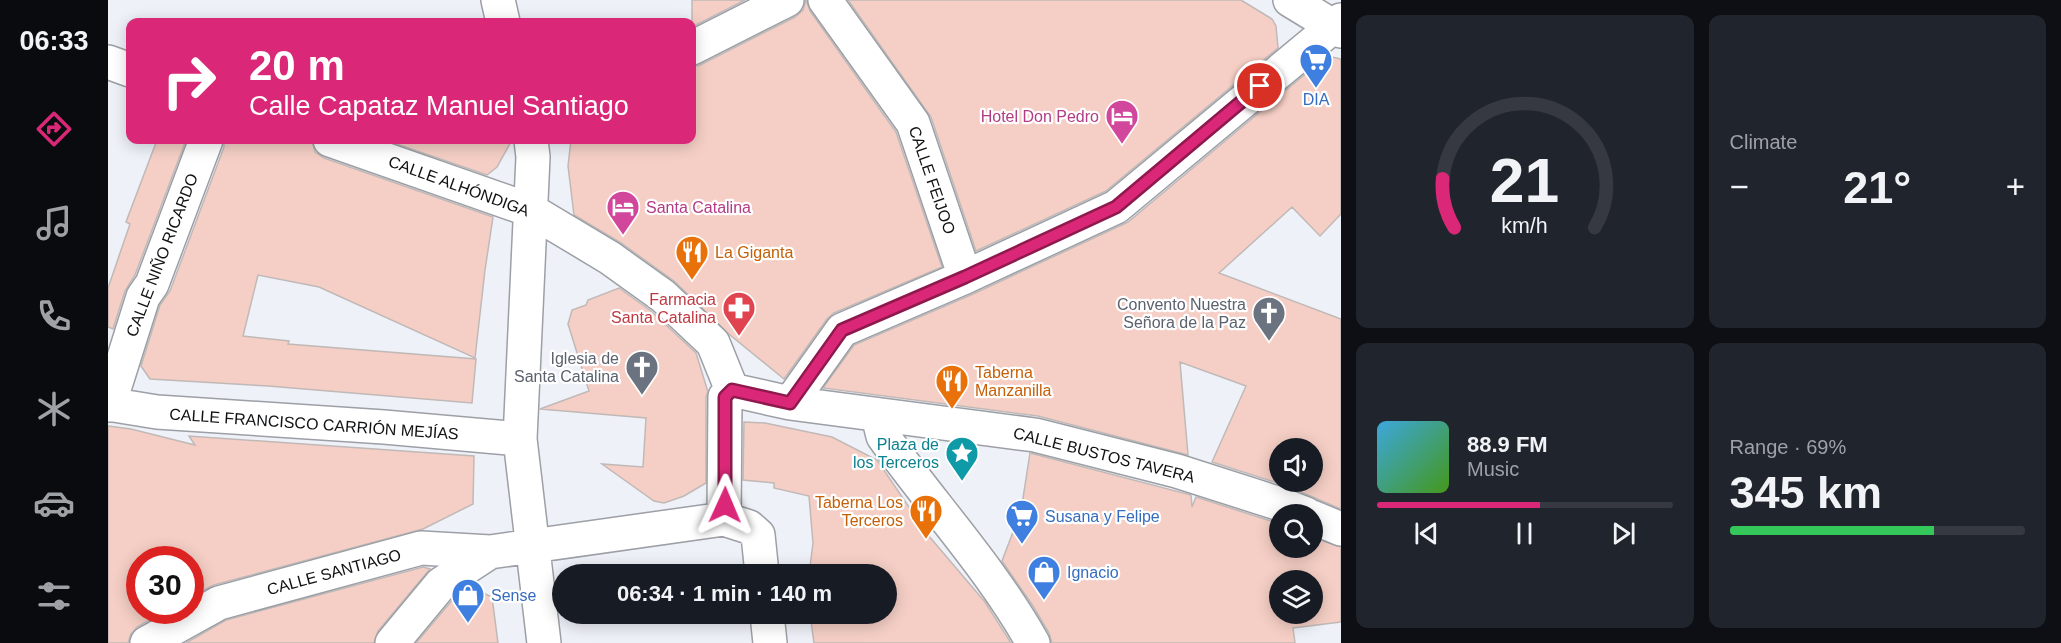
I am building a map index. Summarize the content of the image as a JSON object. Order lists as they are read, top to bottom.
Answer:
{
  "streets": {
    "street": [
      "CALLE FEIJOO",
      "CALLE ALHÓNDIGA",
      "CALLE NIÑO RICARDO",
      "CALLE FRANCISCO CARRIÓN MEJÍAS",
      "CALLE BUSTOS TAVERA",
      "CALLE SANTIAGO"
    ]
  },
  "crossings": [
    ["CALLE ALHÓNDIGA", "CALLE BUSTOS TAVERA"],
    ["CALLE NIÑO RICARDO", "CALLE FRANCISCO CARRIÓN MEJÍAS"]
  ],
  "places": {
    "supermarket": ["DIA", "Susana y Felipe"],
    "hotel": ["Hotel Don Pedro", "Santa Catalina"],
    "restaurant": ["La Giganta", "Taberna Manzanilla", "Taberna Los Terceros"],
    "pharmacy": ["Farmacia Santa Catalina"],
    "church": ["Convento Nuestra Señora de la Paz", "Iglesia de Santa Catalina"],
    "place": ["Plaza de los Terceros"],
    "shop": ["Ignacio", "Sense"]
  },
  "page": {
    "tabs": "06:33",
    "tile": [
      "Climate",
      ["Range · 69%", "345 km"]
    ],
    "turn": ["20 m", "Calle Capataz Manuel Santiago"],
    "heat": ["−", "21°", "+"],
    "song": ["88.9 FM", "Music"],
    "limit": "30",
    "trip": "06:34 · 1 min · 140 m",
    "gauge": ["21", "km/h"]
  }
}
